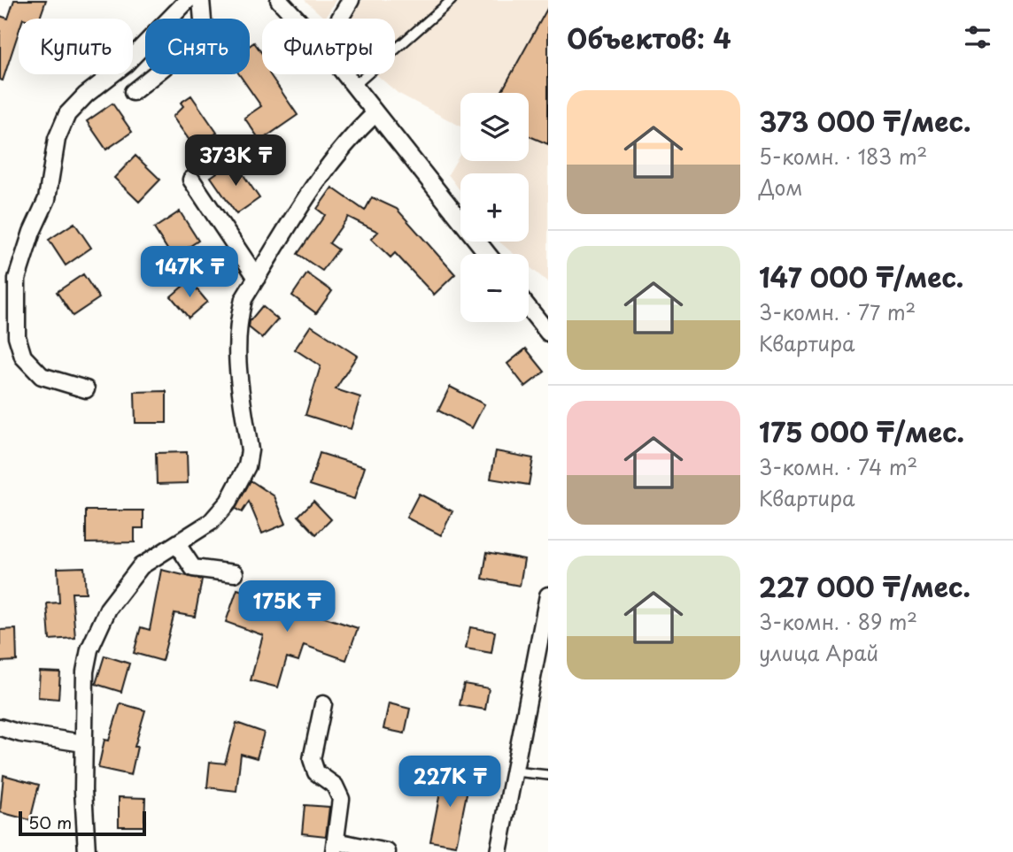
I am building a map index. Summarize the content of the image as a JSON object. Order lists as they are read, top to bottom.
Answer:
{
  "scale_bar": "50 m",
  "page": {
    "heading": "Объектов: 4",
    "chip": ["Купить", "Снять", "Фильтры"],
    "list": [
      {
        "name": "373 000 ₸/мес.",
        "note": "5-комн. · 183 m² · Дом"
      },
      {
        "name": "147 000 ₸/мес.",
        "note": "3-комн. · 77 m² · Квартира"
      },
      {
        "name": "175 000 ₸/мес.",
        "note": "3-комн. · 74 m² · Квартира"
      },
      {
        "name": "227 000 ₸/мес.",
        "note": "3-комн. · 89 m² · улица Арай"
      }
    ],
    "map_buttons": ["+", "−"],
    "price": [
      "373K ₸",
      "147K ₸",
      "175K ₸",
      "227K ₸"
    ],
    "scale": "50 m"
  }
}
